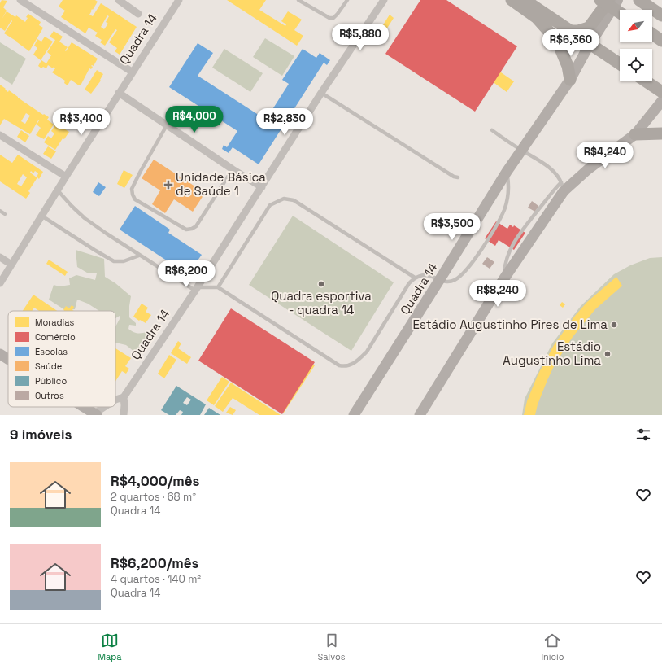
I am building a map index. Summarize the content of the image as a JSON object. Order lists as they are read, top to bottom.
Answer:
{
  "streets": {
    "main road": ["Quadra 14"]
  },
  "places": {
    "health": ["Unidade Básica de Saúde 1"],
    "other": ["Quadra esportiva - quadra 14", "Estádio Augustinho Pires de Lima", "Estádio Augustinho Lima"]
  },
  "legend": [
    "Moradias",
    "Comércio",
    "Escolas",
    "Saúde",
    "Público",
    "Outros"
  ],
  "north": "bottom left",
  "page": {
    "price": [
      "R$5,880",
      "R$6,360",
      "R$4,000",
      "R$3,400",
      "R$2,830",
      "R$4,240",
      "R$3,500",
      "R$6,200",
      "R$8,240"
    ],
    "heading": "9 imóveis",
    "list": [
      {
        "name": "R$4,000/mês",
        "note": "2 quartos · 68 m² · Quadra 14"
      },
      {
        "name": "R$6,200/mês",
        "note": "4 quartos · 140 m² · Quadra 14"
      }
    ],
    "tabs": ["Mapa", "Salvos", "Início"]
  }
}
